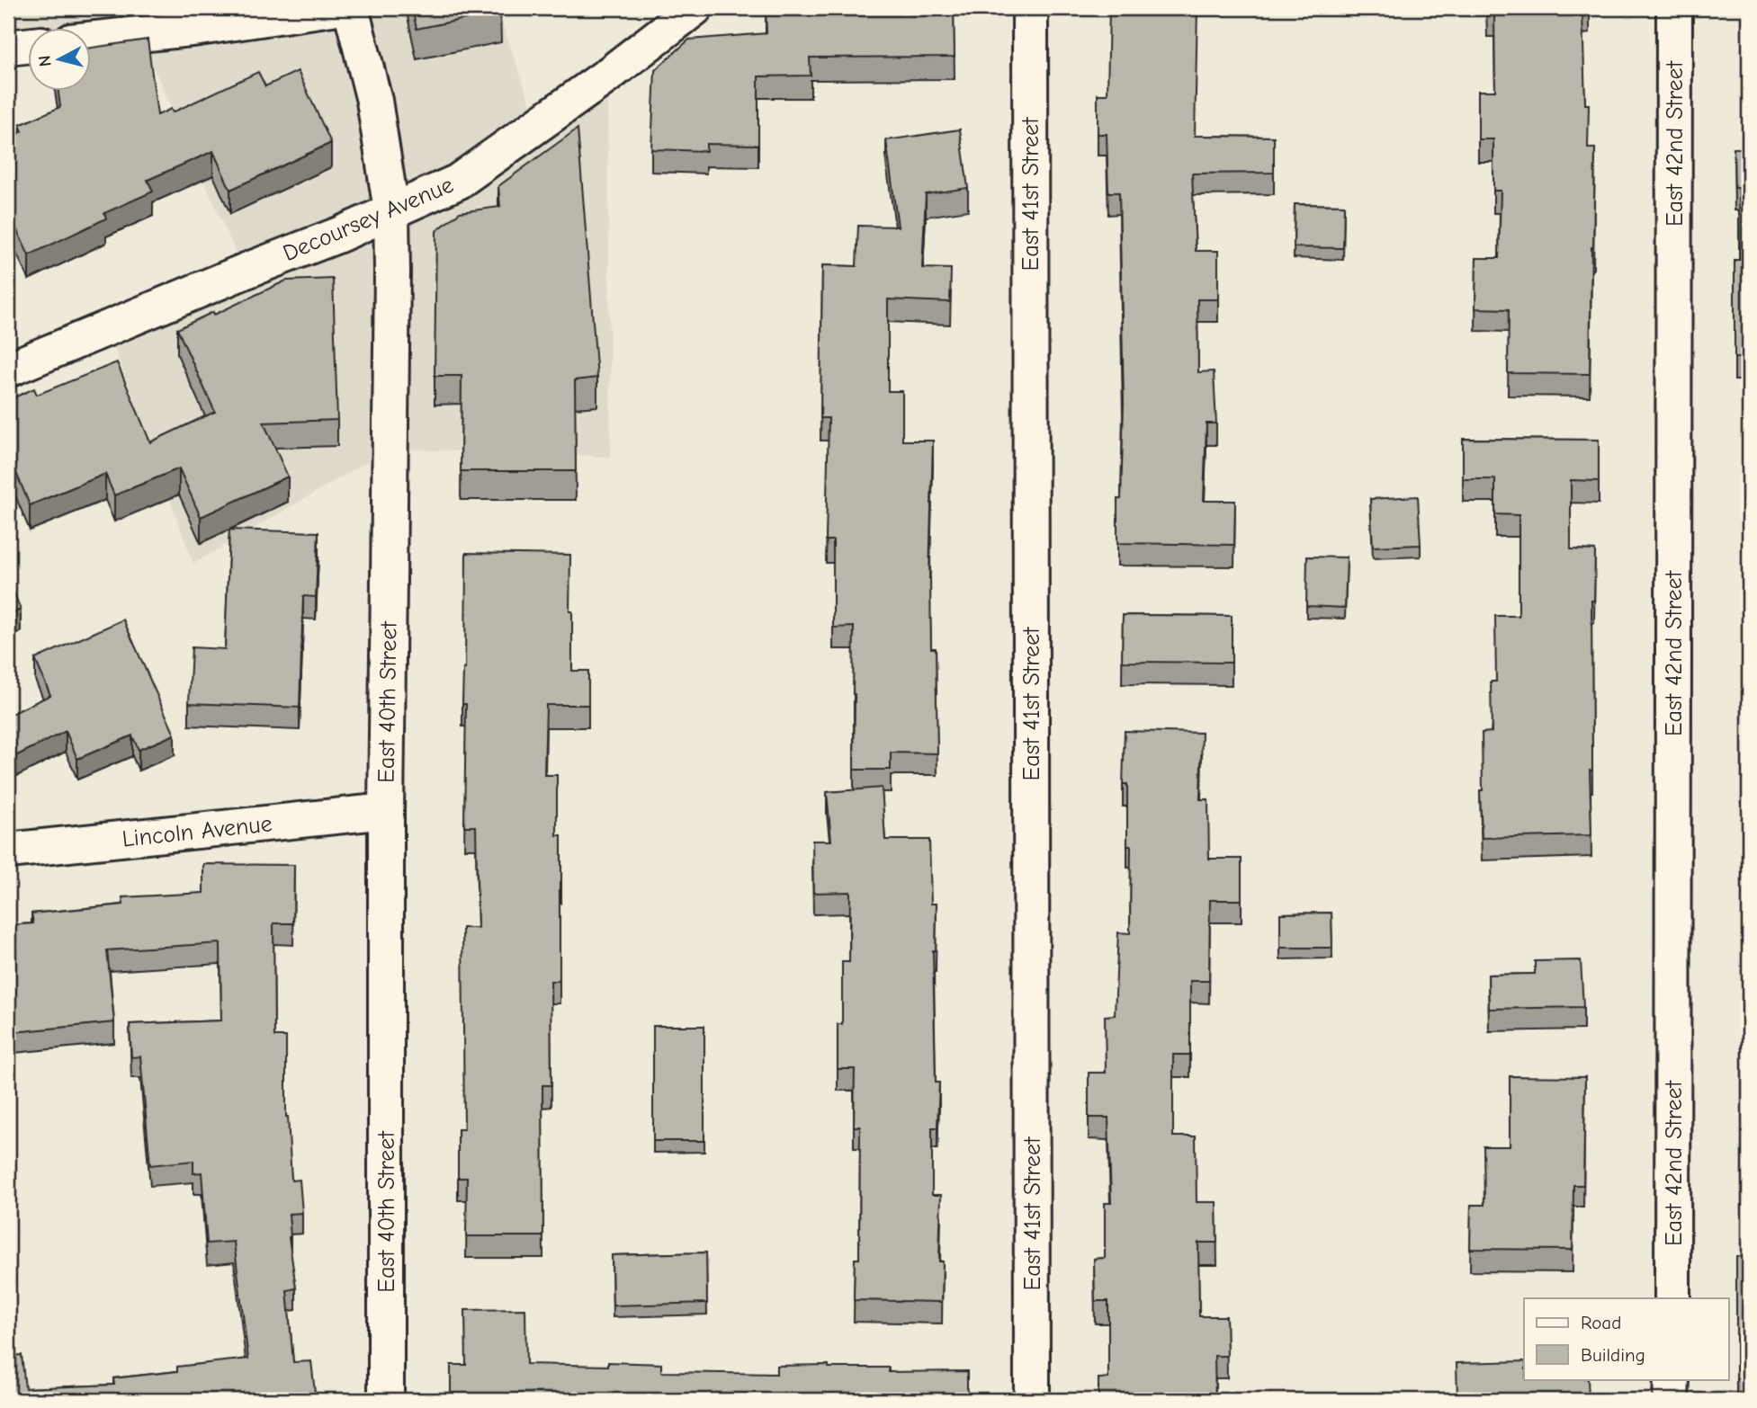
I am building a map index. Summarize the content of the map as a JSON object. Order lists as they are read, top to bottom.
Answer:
{
  "streets": {
    "street": [
      "East 42nd Street",
      "East 41st Street",
      "Decoursey Avenue",
      "East 40th Street",
      "Lincoln Avenue"
    ]
  },
  "crossings": [
    ["Decoursey Avenue", "East 40th Street"],
    ["East 40th Street", "Lincoln Avenue"]
  ],
  "legend": ["Road", "Building"],
  "north": "left"
}
